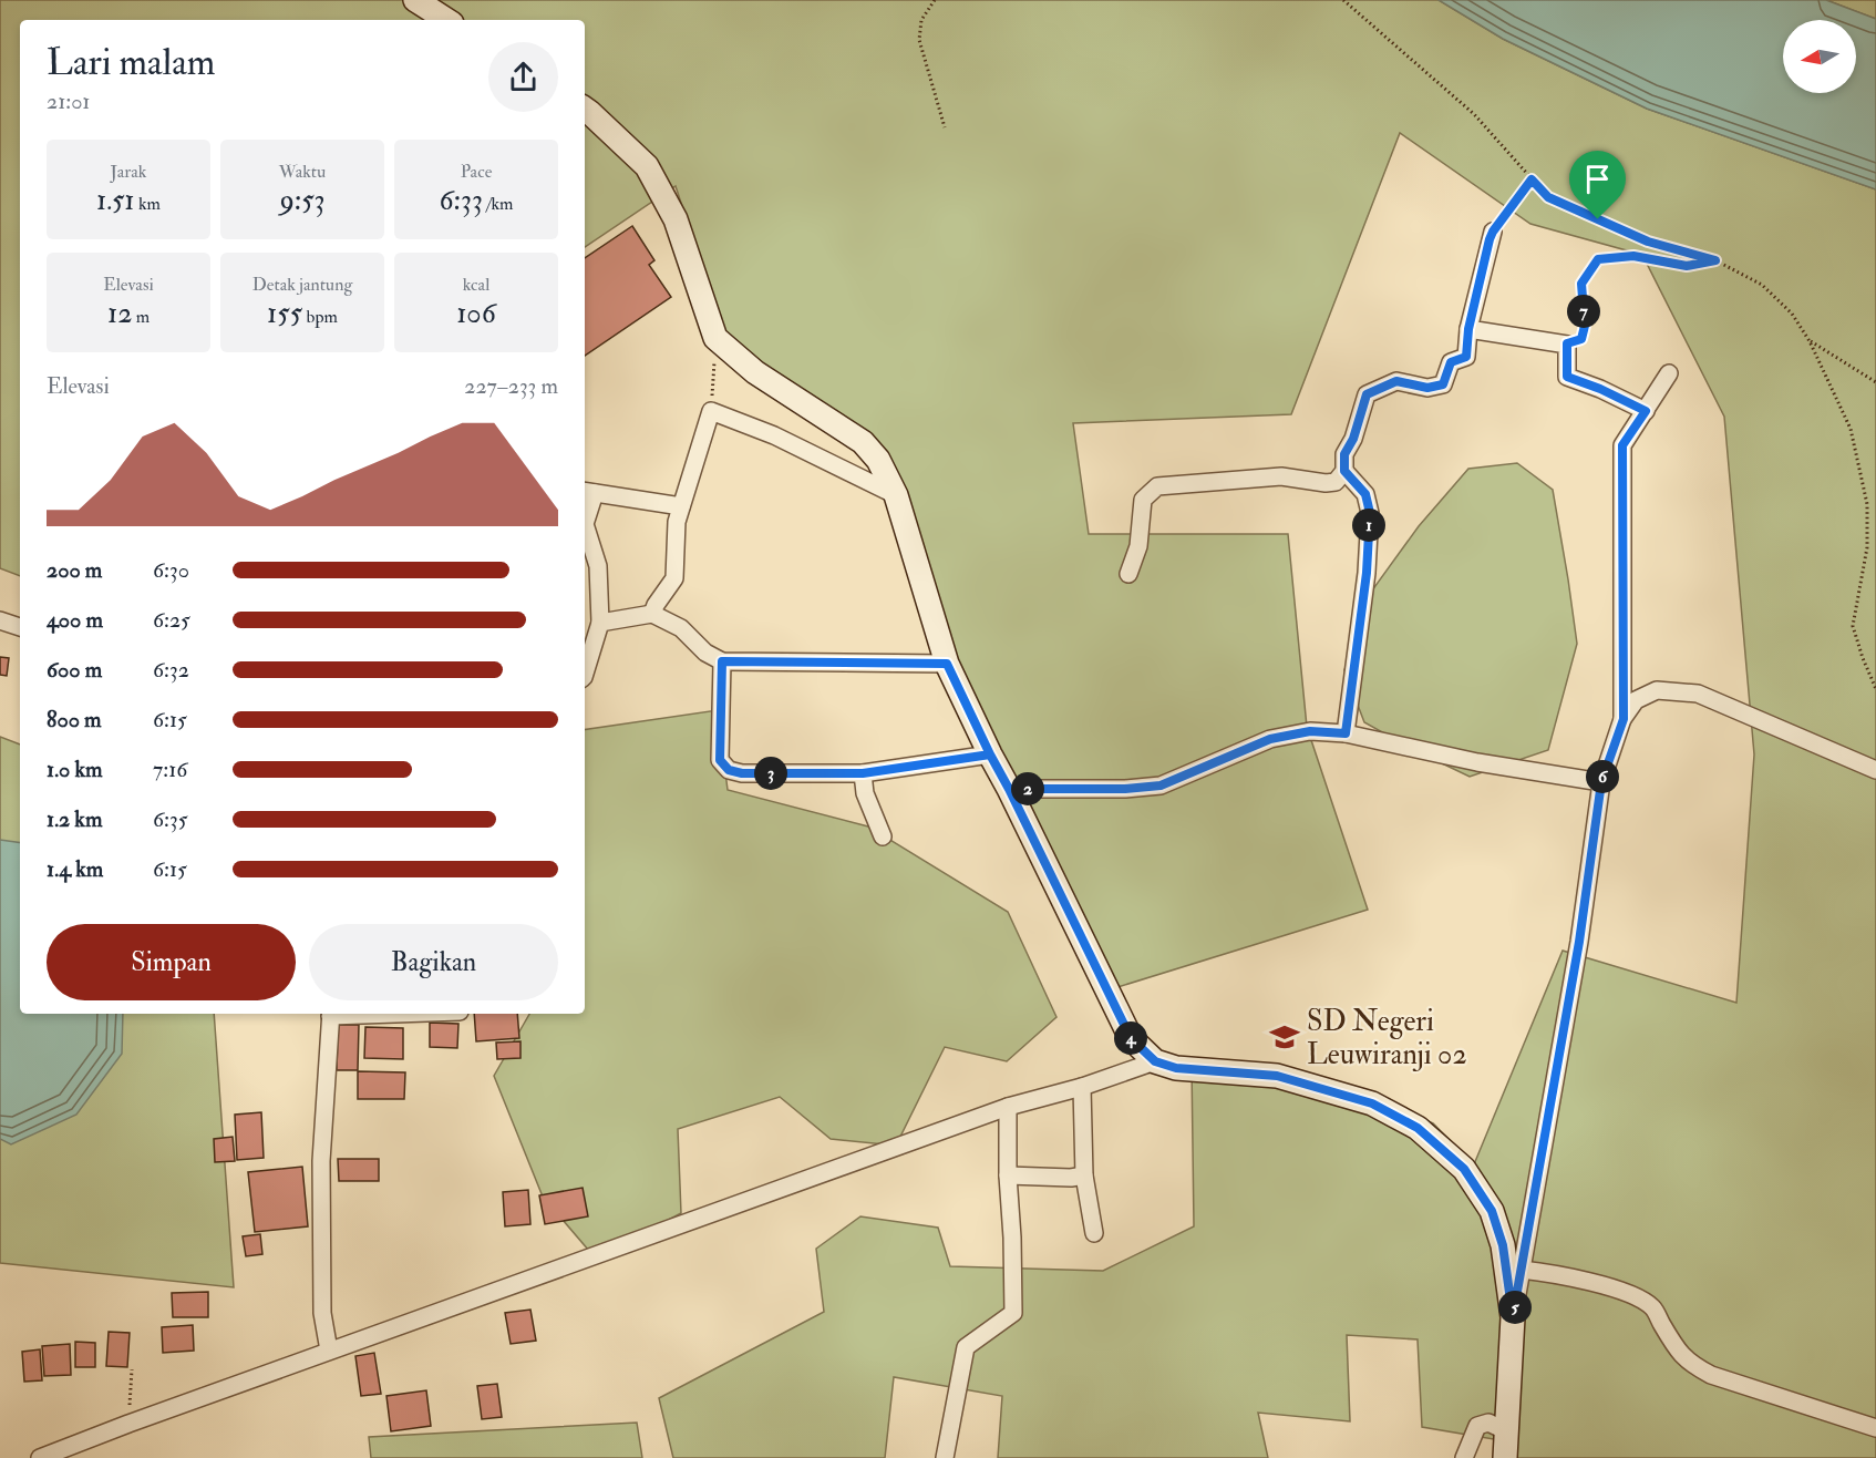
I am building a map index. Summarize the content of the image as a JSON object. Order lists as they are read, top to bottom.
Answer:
{
  "places": {
    "school or university": ["SD Negeri Leuwiranji 02"]
  },
  "north": "left",
  "page": {
    "heading": ["Lari malam", "21:01"],
    "stats": [
      ["Jarak", "1.51 km"],
      ["Waktu", "9:53"],
      ["Pace", "6:33 /km"],
      ["Elevasi", "12 m"],
      ["Detak jantung", "155 bpm"],
      ["kcal", "106"]
    ],
    "pins": [
      "7",
      "1",
      "3",
      "6",
      "2",
      "4",
      "5"
    ],
    "chart": ["Elevasi", "227–233 m"],
    "list": [
      {
        "name": "200 m",
        "note": "6:30"
      },
      {
        "name": "400 m",
        "note": "6:25"
      },
      {
        "name": "600 m",
        "note": "6:32"
      },
      {
        "name": "800 m",
        "note": "6:15"
      },
      {
        "name": "1.0 km",
        "note": "7:16"
      },
      {
        "name": "1.2 km",
        "note": "6:35"
      },
      {
        "name": "1.4 km",
        "note": "6:15"
      }
    ],
    "buttons": ["Simpan", "Bagikan"]
  }
}
